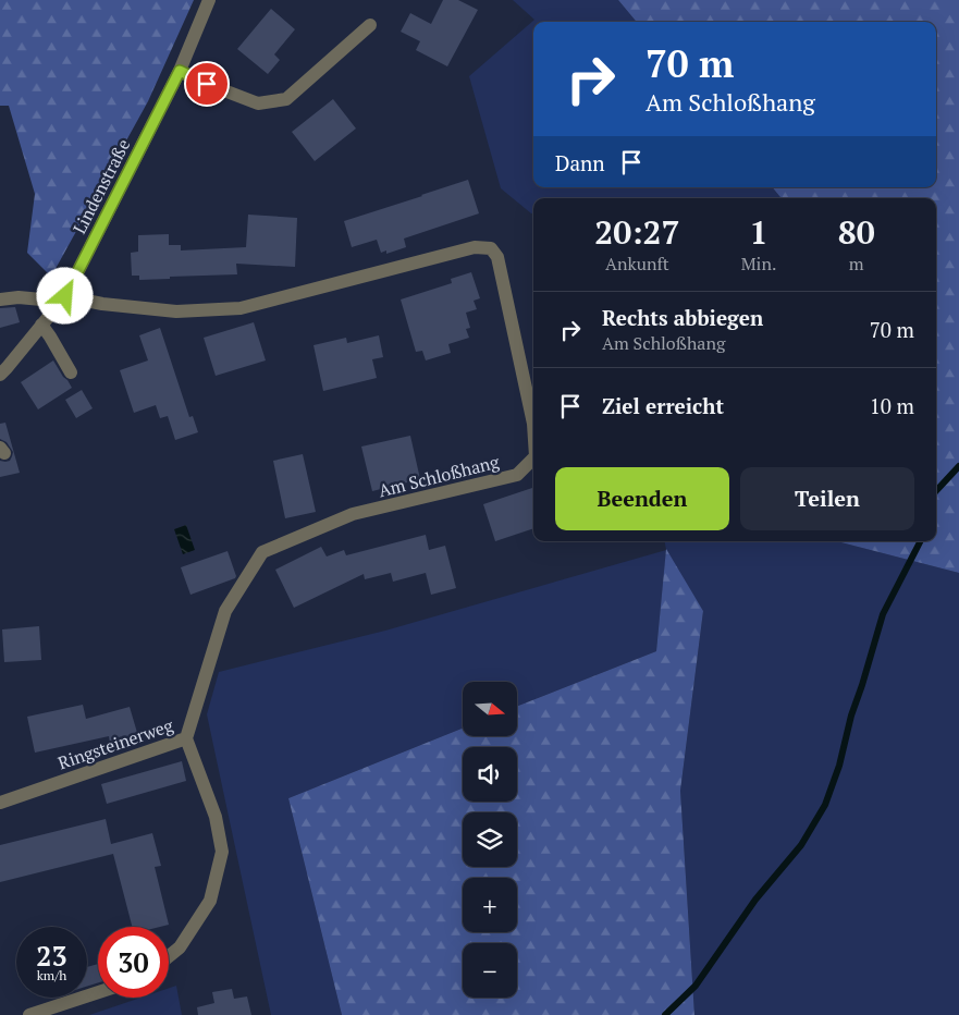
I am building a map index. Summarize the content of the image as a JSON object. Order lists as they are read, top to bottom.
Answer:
{
  "streets": {
    "street": ["Lindenstraße", "Am Schloßhang", "Ringsteinerweg"]
  },
  "crossings": [
    ["Lindenstraße", "Am Schloßhang"],
    ["Am Schloßhang", "Ringsteinerweg"]
  ],
  "north": "right",
  "page": {
    "turn": ["70 m", "Am Schloßhang"],
    "then": "Dann",
    "eta": [
      "20:27",
      "Ankunft",
      "1",
      "Min.",
      "80",
      "m"
    ],
    "list": [
      {
        "name": "Rechts abbiegen",
        "note": "Am Schloßhang",
        "value": "70 m"
      },
      {
        "name": "Ziel erreicht",
        "value": "10 m"
      }
    ],
    "buttons": ["Beenden", "Teilen"],
    "map_buttons": ["+", "−"],
    "speed": "23 km/h",
    "limit": "30"
  }
}
